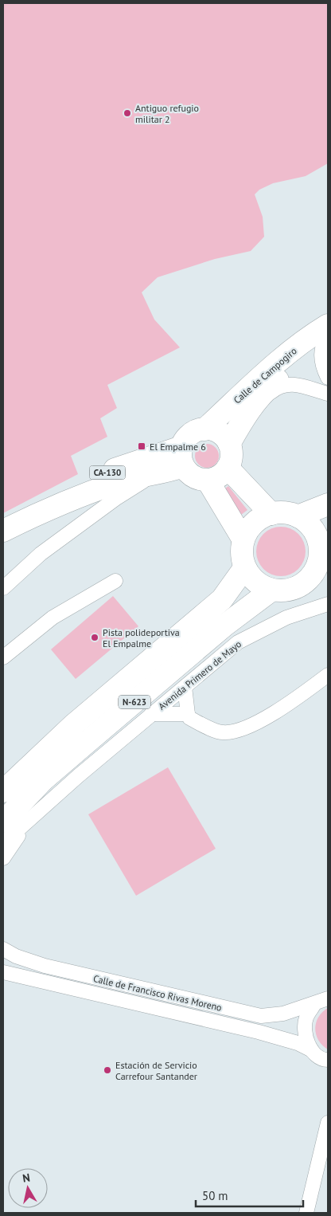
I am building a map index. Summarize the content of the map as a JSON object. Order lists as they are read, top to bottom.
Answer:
{
  "streets": {
    "main road": [
      "Calle de Campogiro",
      "CA-130",
      "Avenida Primero de Mayo",
      "N-623"
    ],
    "street": ["Calle de Francisco Rivas Moreno"]
  },
  "crossings": [
    ["Calle de Campogiro", "CA-130"],
    ["Avenida Primero de Mayo", "N-623"]
  ],
  "places": {
    "other": ["Antiguo refugio militar 2", "Pista polideportiva El Empalme", "Estación de Servicio Carrefour Santander"],
    "transit": ["El Empalme 6"]
  },
  "scale_bar": "50 m",
  "north": "top"
}
